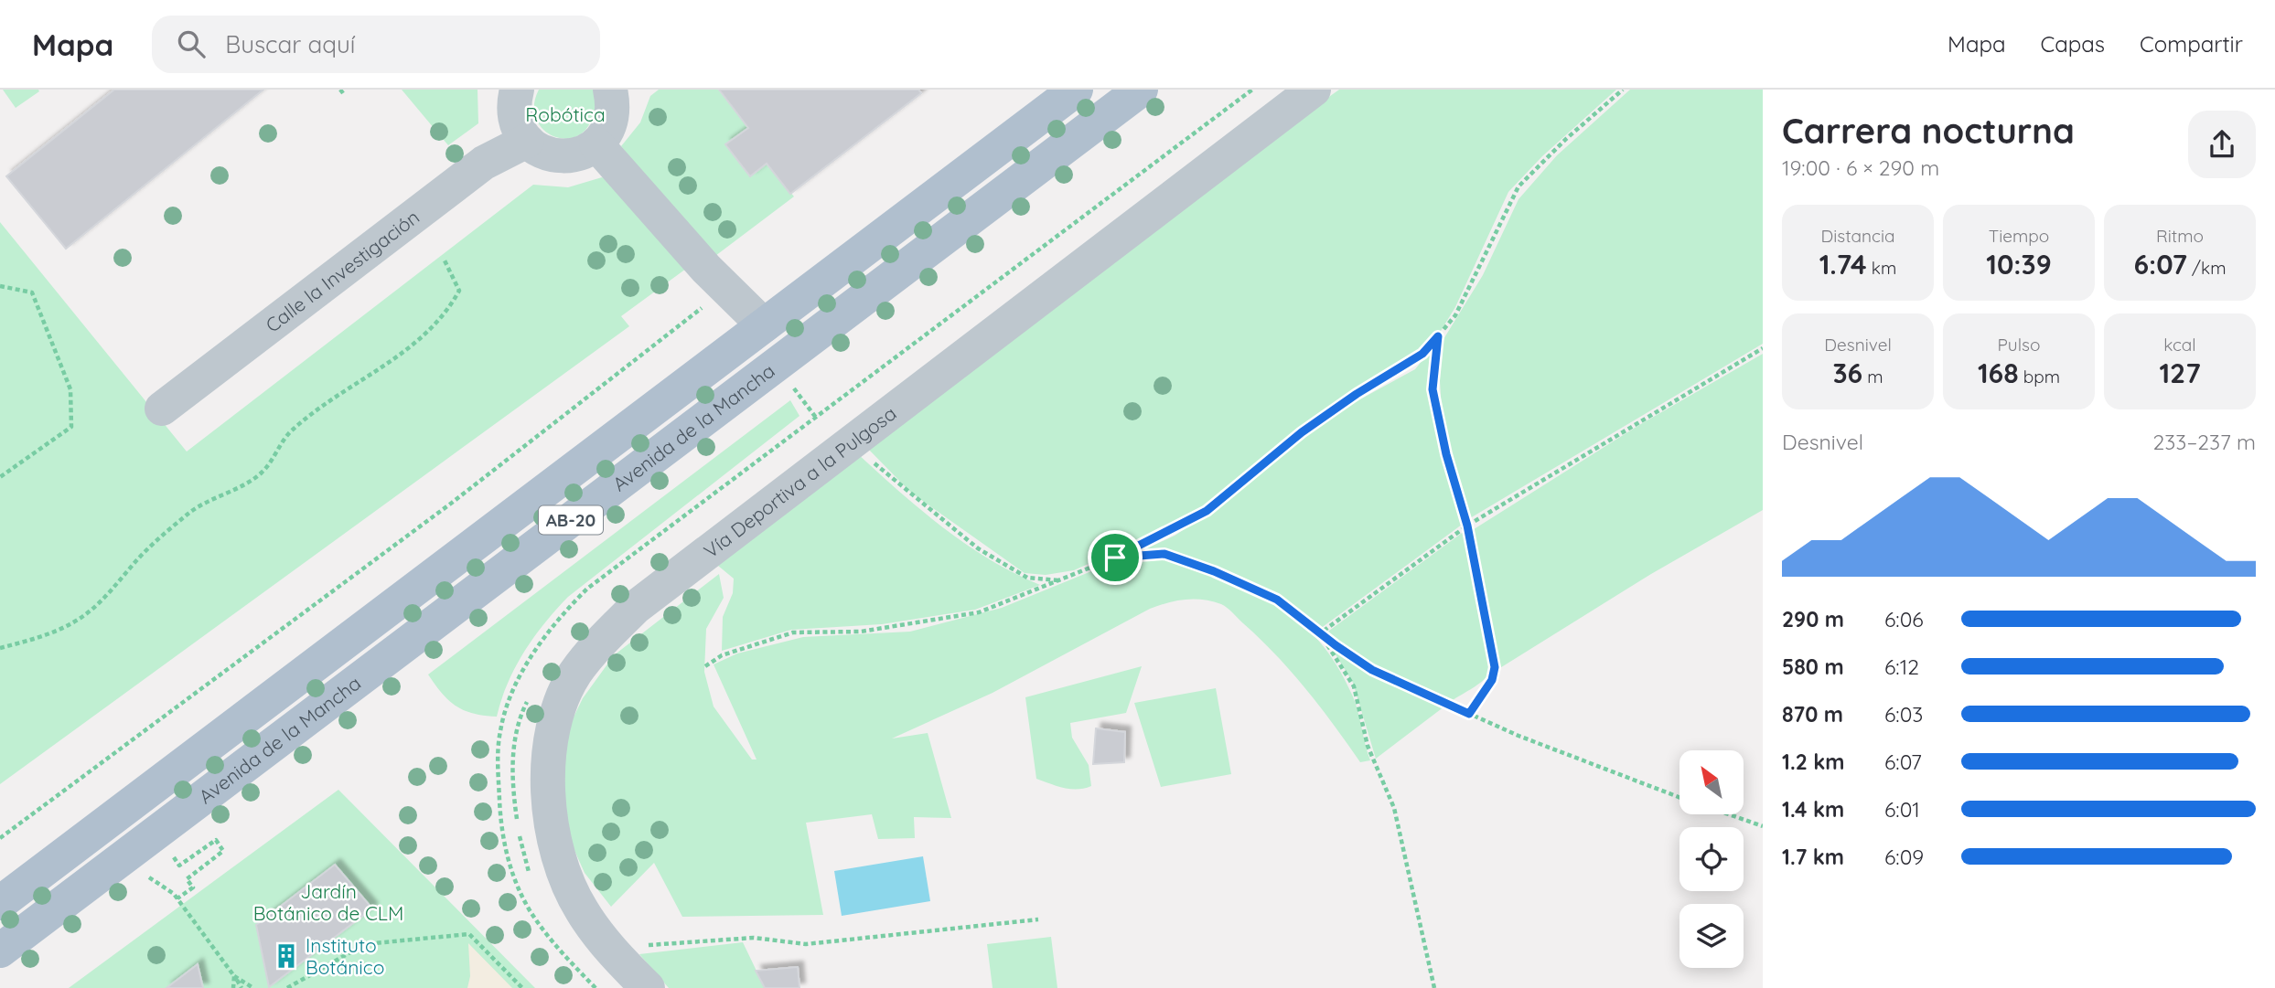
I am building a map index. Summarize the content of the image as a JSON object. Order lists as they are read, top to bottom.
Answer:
{
  "streets": {
    "main road": ["Avenida de la Mancha", "AB-20"],
    "street": ["Calle la Investigación", "Vía Deportiva a la Pulgosa"]
  },
  "parks": ["Robótica", "Jardín Botánico de CLM"],
  "places": {
    "building": ["Instituto Botánico"]
  },
  "north": "top left",
  "page": {
    "header": "Mapa",
    "search": "Buscar aquí",
    "nav": ["Mapa", "Capas", "Compartir"],
    "heading": ["Carrera nocturna", "19:00 · 6 × 290 m"],
    "stats": [
      ["Distancia", "1.74 km"],
      ["Tiempo", "10:39"],
      ["Ritmo", "6:07 /km"],
      ["Desnivel", "36 m"],
      ["Pulso", "168 bpm"],
      ["kcal", "127"]
    ],
    "chart": ["Desnivel", "233–237 m"],
    "list": [
      {
        "name": "290 m",
        "note": "6:06"
      },
      {
        "name": "580 m",
        "note": "6:12"
      },
      {
        "name": "870 m",
        "note": "6:03"
      },
      {
        "name": "1.2 km",
        "note": "6:07"
      },
      {
        "name": "1.4 km",
        "note": "6:01"
      },
      {
        "name": "1.7 km",
        "note": "6:09"
      }
    ]
  }
}
